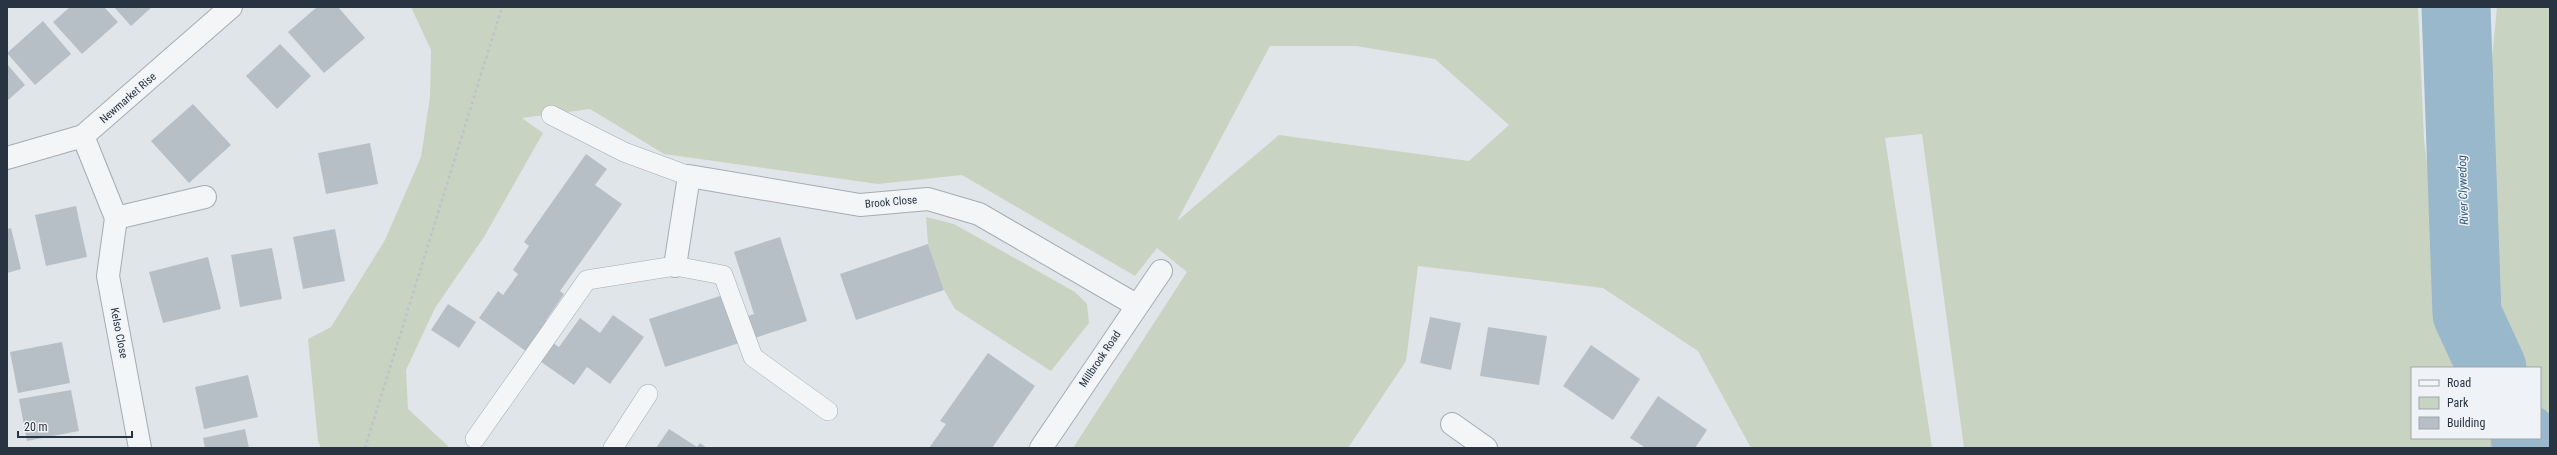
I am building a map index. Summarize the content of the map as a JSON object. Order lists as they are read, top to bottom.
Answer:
{
  "streets": {
    "street": [
      "Newmarket Rise",
      "Brook Close",
      "Kelso Close",
      "Millbrook Road"
    ]
  },
  "crossings": [
    ["Newmarket Rise", "Kelso Close"],
    ["Brook Close", "Millbrook Road"]
  ],
  "water": ["River Clywedog"],
  "legend": ["Road", "Park", "Building"],
  "scale_bar": "20 m"
}
